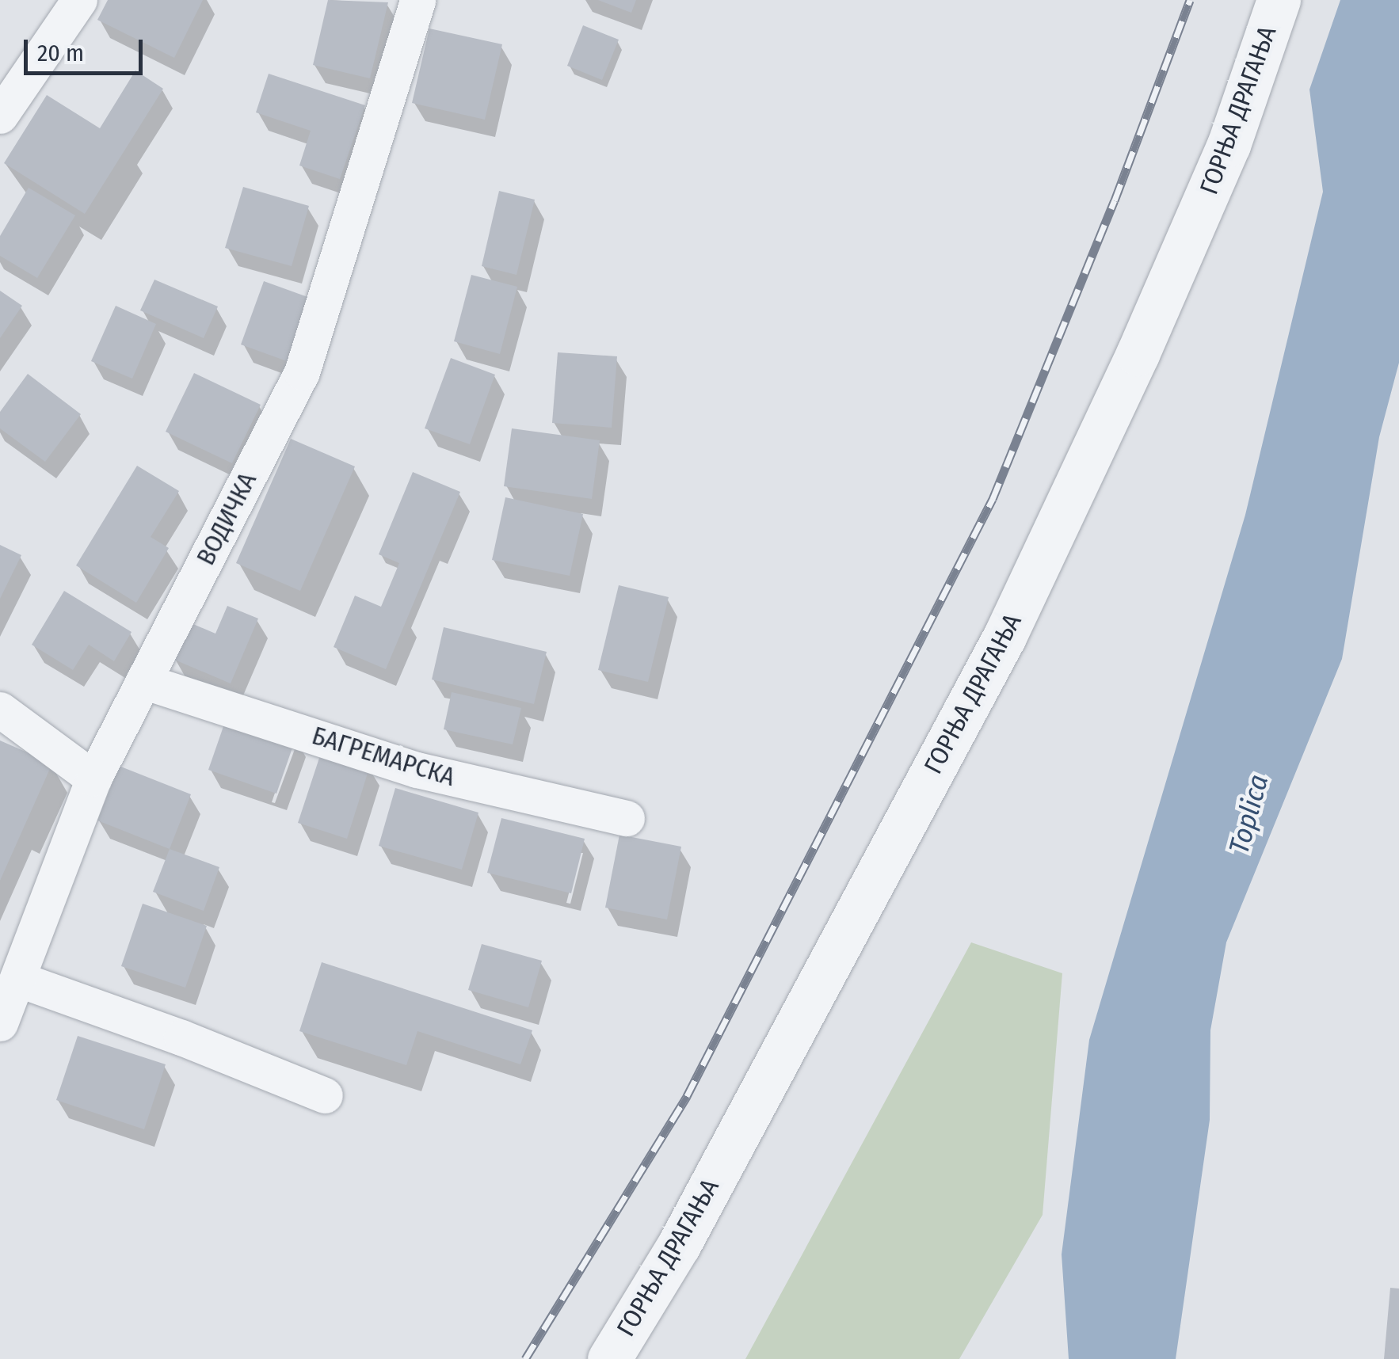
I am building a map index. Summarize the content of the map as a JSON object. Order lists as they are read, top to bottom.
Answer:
{
  "streets": {
    "street": ["ГОРЊА ДРАГАЊА", "ВОДИЧКА", "БАГРЕМАРСКА"]
  },
  "crossings": [
    ["ВОДИЧКА", "БАГРЕМАРСКА"]
  ],
  "water": ["Toplica"],
  "scale_bar": "20 m"
}
